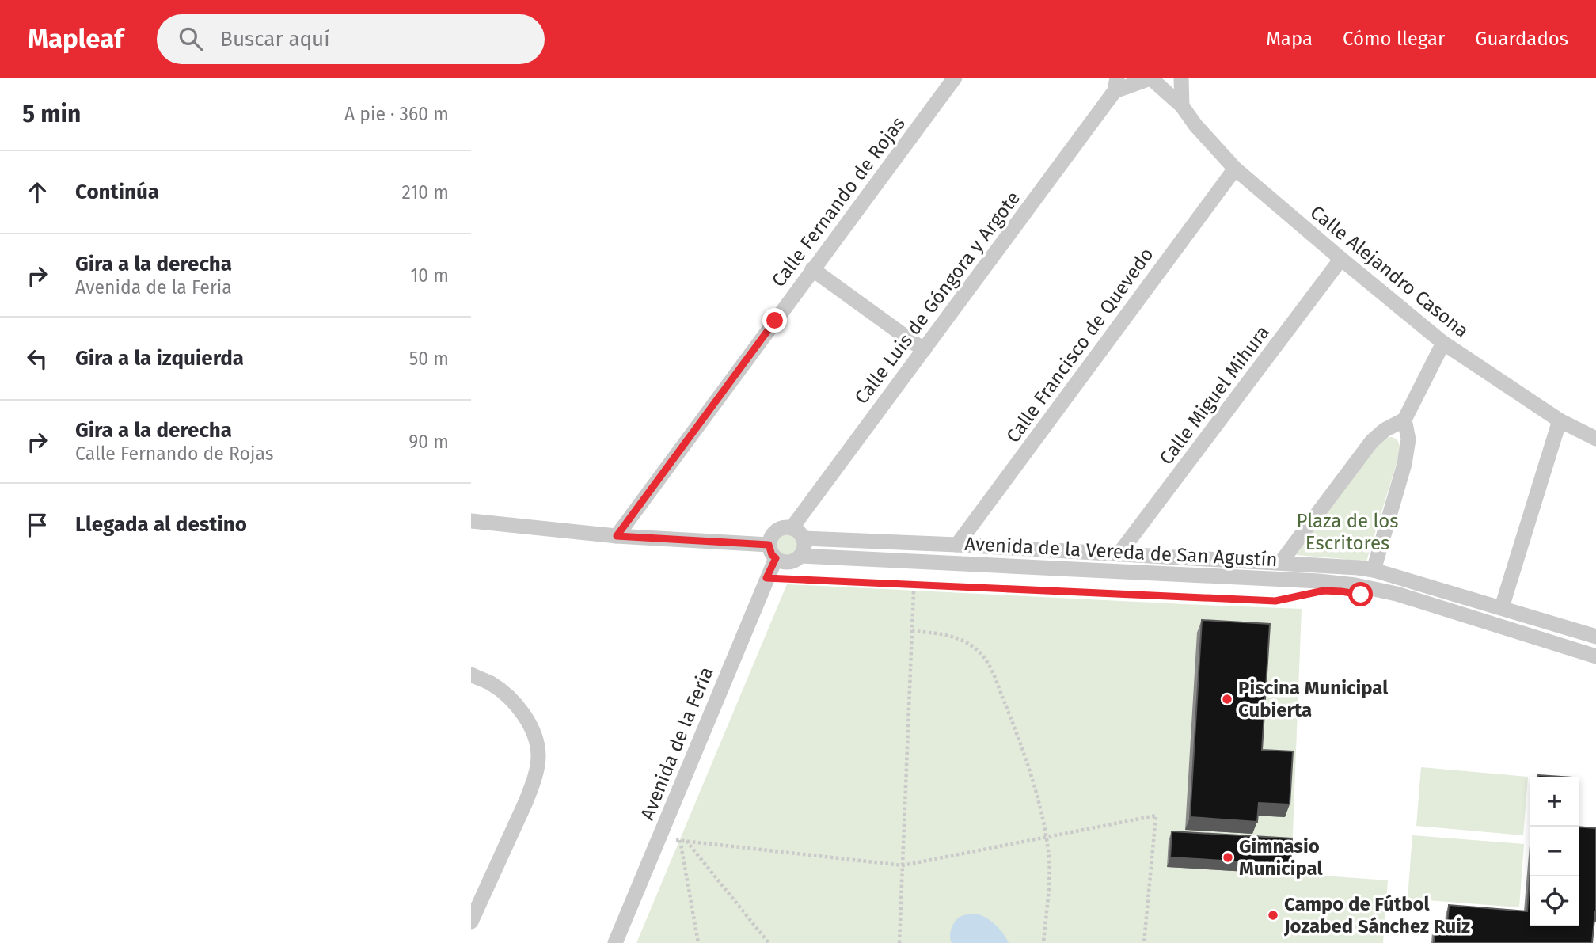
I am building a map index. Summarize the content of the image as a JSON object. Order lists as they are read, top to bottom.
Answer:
{
  "streets": {
    "street": [
      "Calle Fernando de Rojas",
      "Calle Alejandro Casona",
      "Calle Luis de Góngora y Argote",
      "Calle Francisco de Quevedo",
      "Calle Miguel Mihura",
      "Avenida de la Vereda de San Agustín",
      "Avenida de la Feria"
    ]
  },
  "crossings": [
    ["Calle Alejandro Casona", "Calle Luis de Góngora y Argote"],
    ["Calle Alejandro Casona", "Calle Francisco de Quevedo"],
    ["Calle Alejandro Casona", "Calle Miguel Mihura"],
    ["Calle Luis de Góngora y Argote", "Avenida de la Vereda de San Agustín"],
    ["Calle Luis de Góngora y Argote", "Avenida de la Feria"],
    ["Calle Francisco de Quevedo", "Avenida de la Vereda de San Agustín"],
    ["Calle Miguel Mihura", "Avenida de la Vereda de San Agustín"],
    ["Avenida de la Vereda de San Agustín", "Avenida de la Feria"]
  ],
  "parks": ["Plaza de los Escritores"],
  "places": ["Piscina Municipal Cubierta", "Gimnasio Municipal", "Campo de Fútbol Jozabed Sánchez Ruiz"],
  "page": {
    "header": "Mapleaf",
    "search": "Buscar aquí",
    "nav": ["Mapa", "Cómo llegar", "Guardados"],
    "heading": ["5 min", "A pie · 360 m"],
    "list": [
      ["Continúa", "210 m"],
      ["Gira a la derecha", "Avenida de la Feria", "10 m"],
      ["Gira a la izquierda", "50 m"],
      ["Gira a la derecha", "Calle Fernando de Rojas", "90 m"],
      "Llegada al destino"
    ],
    "map_buttons": ["+", "−"]
  }
}
